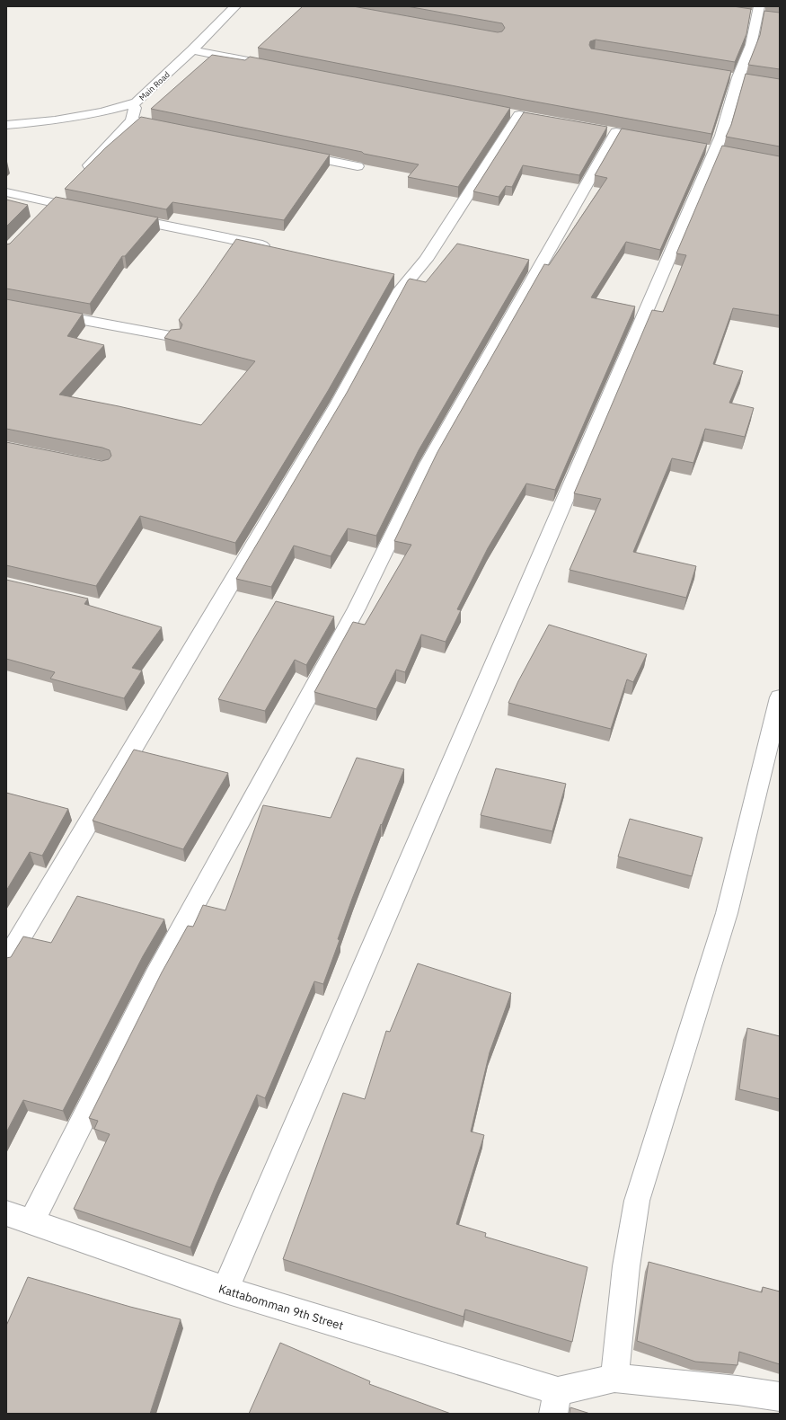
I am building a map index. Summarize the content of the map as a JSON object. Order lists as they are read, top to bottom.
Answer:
{
  "streets": {
    "street": ["Main Road", "Kattabomman 9th Street"]
  }
}
